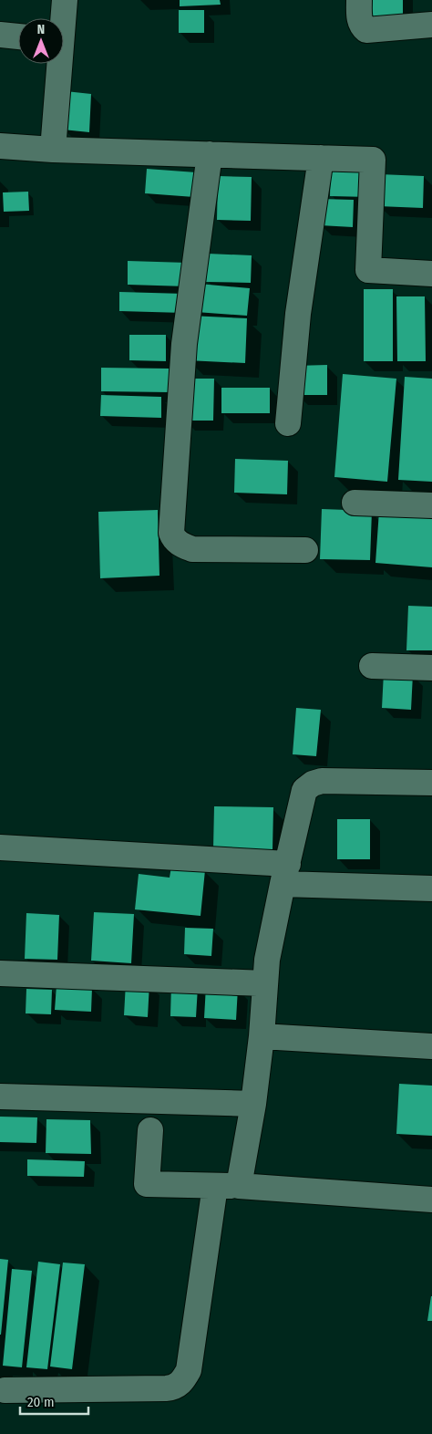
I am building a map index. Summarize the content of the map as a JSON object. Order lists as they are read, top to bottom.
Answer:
{
  "scale_bar": "20 m",
  "north": "top"
}
